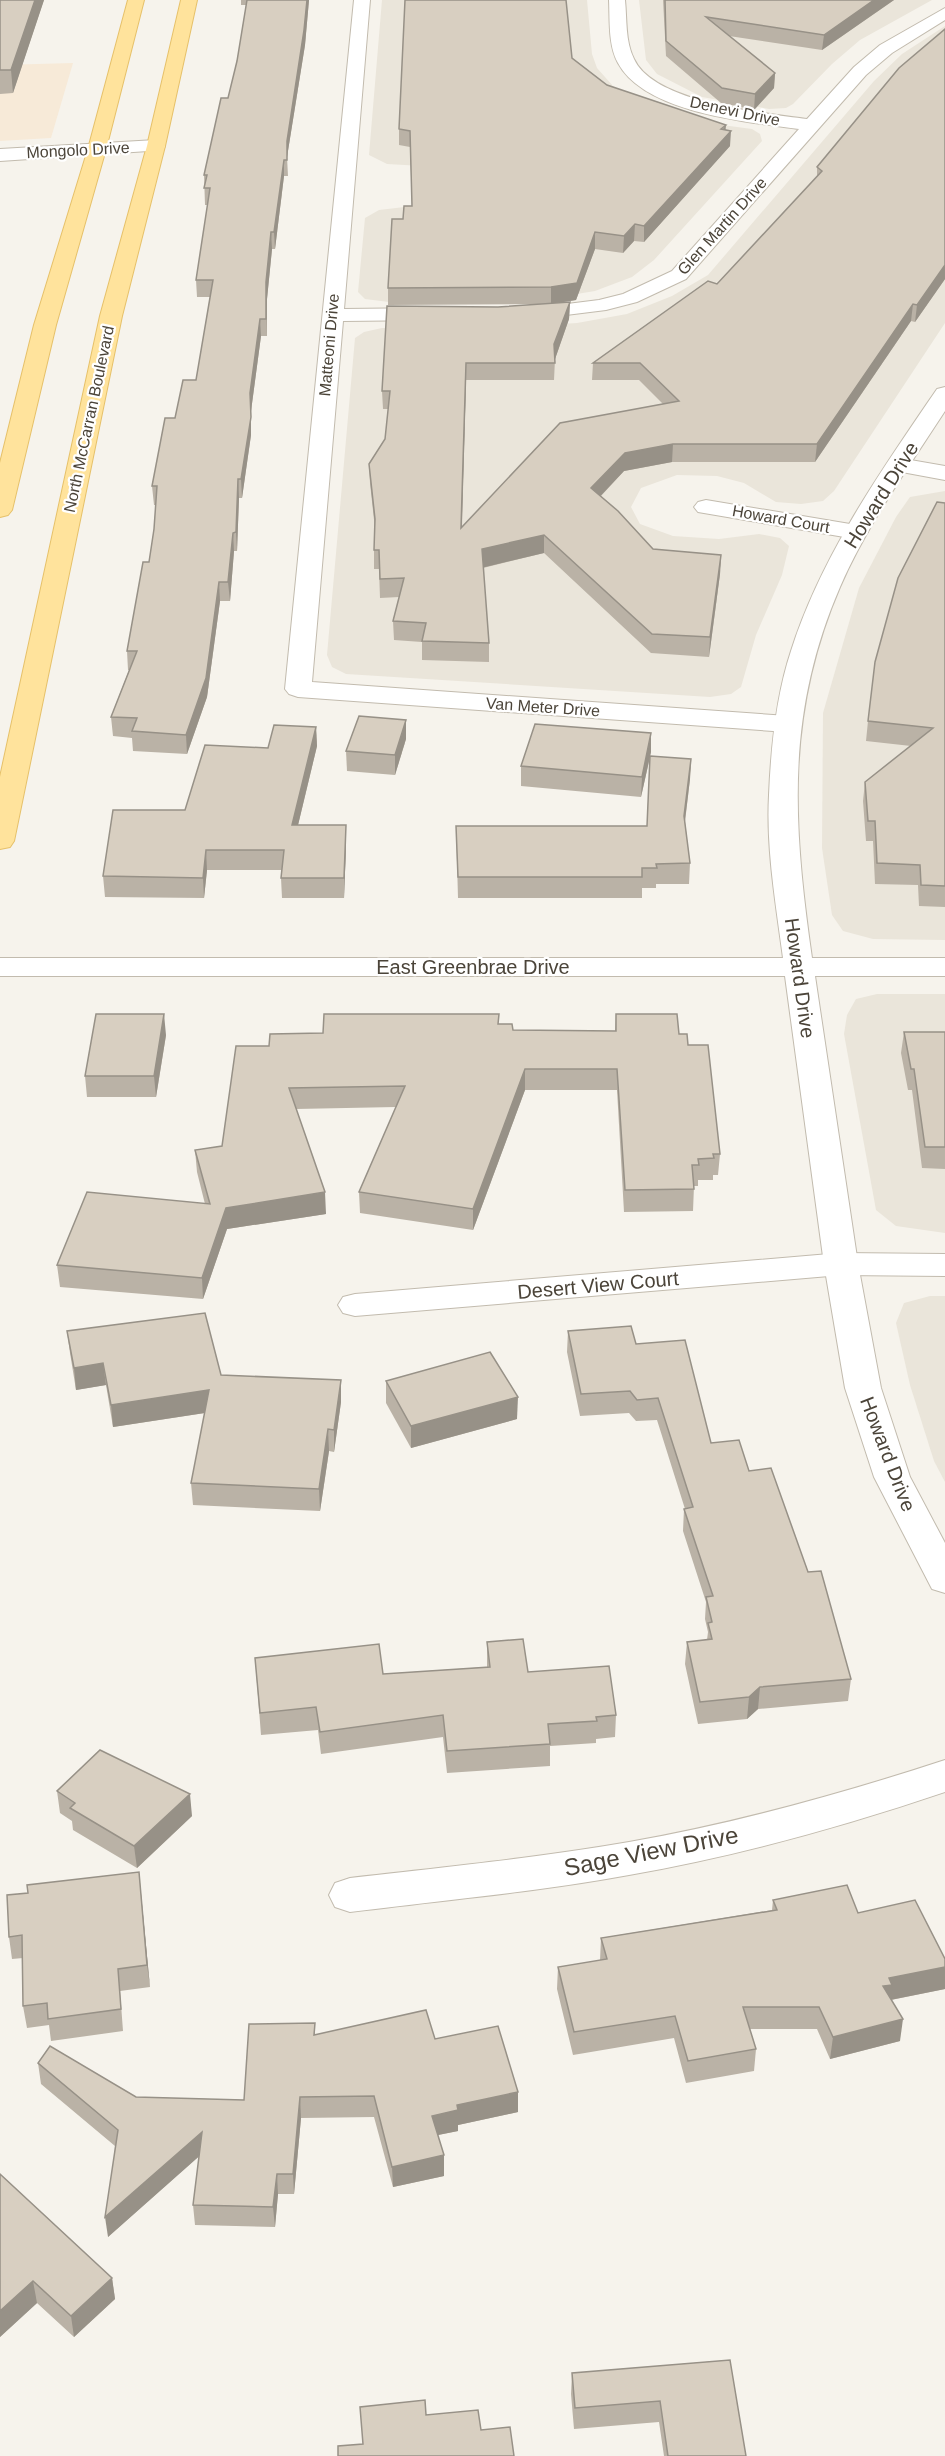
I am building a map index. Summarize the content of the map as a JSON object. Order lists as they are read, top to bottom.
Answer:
{
  "streets": {
    "main road": ["North McCarran Boulevard"],
    "street": [
      "Denevi Drive",
      "Mongolo Drive",
      "Glen Martin Drive",
      "Matteoni Drive",
      "Howard Drive",
      "Howard Court",
      "Van Meter Drive",
      "East Greenbrae Drive",
      "Desert View Court",
      "Sage View Drive"
    ]
  },
  "crossings": [
    ["Denevi Drive", "Glen Martin Drive"],
    ["Mongolo Drive", "North McCarran Boulevard"],
    ["Matteoni Drive", "Van Meter Drive"],
    ["Howard Drive", "Howard Court"],
    ["Howard Drive", "Van Meter Drive"],
    ["Howard Drive", "East Greenbrae Drive"],
    ["Howard Drive", "Desert View Court"]
  ]
}
